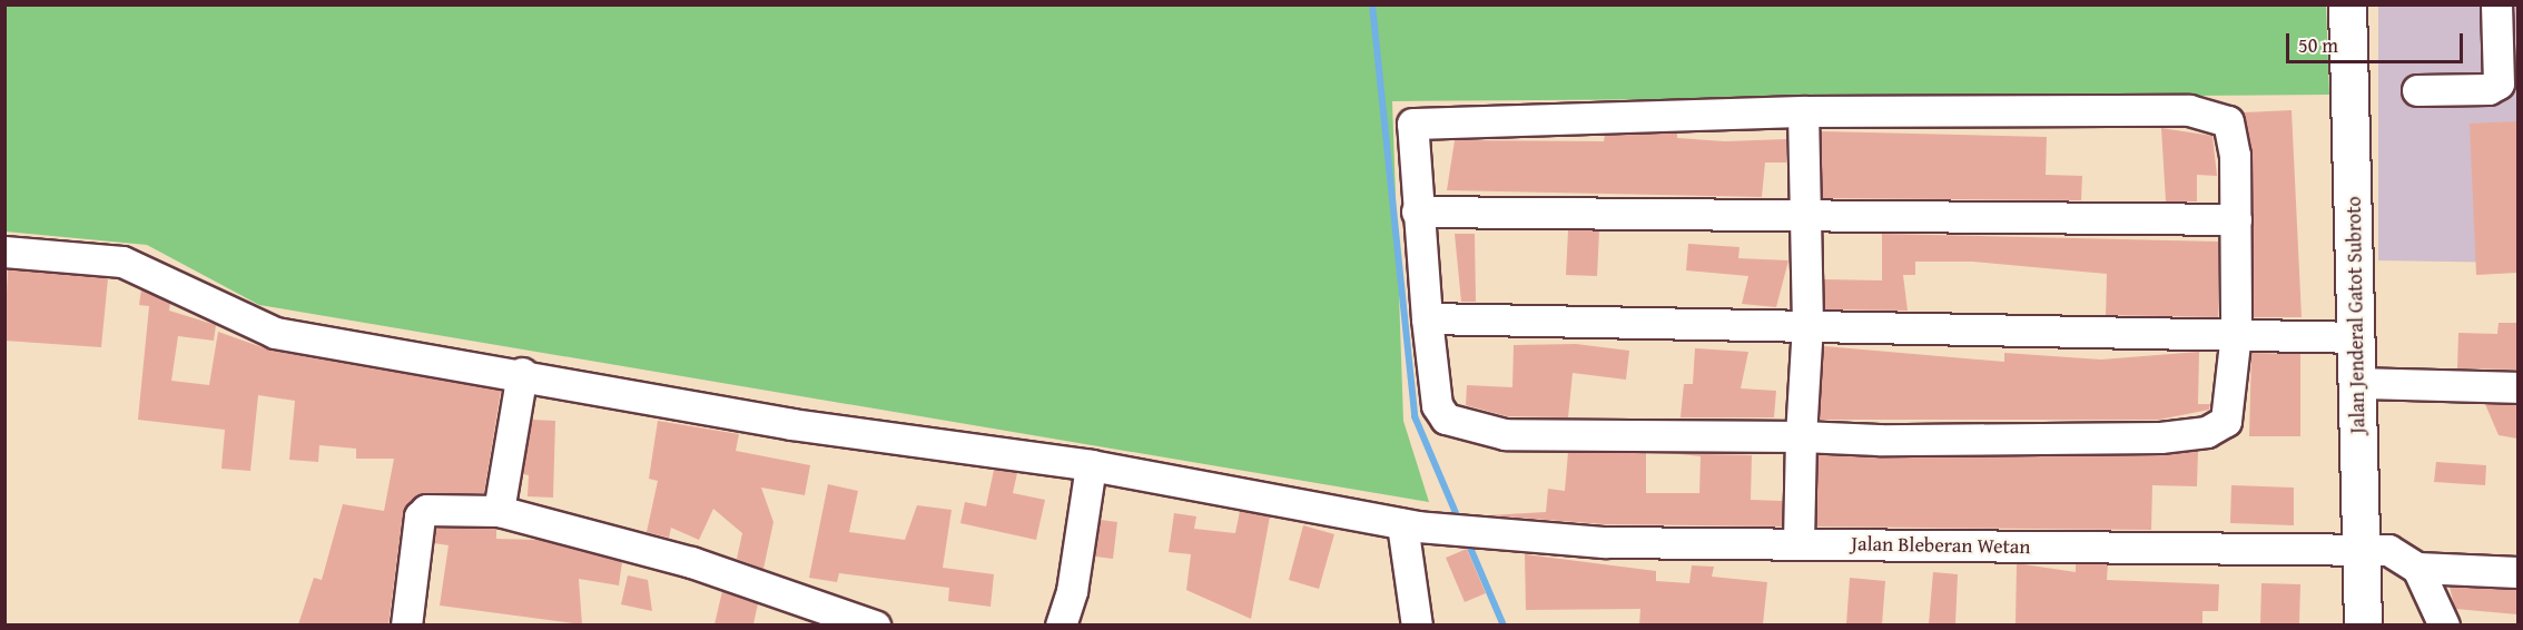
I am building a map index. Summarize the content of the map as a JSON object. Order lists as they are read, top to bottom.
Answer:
{
  "streets": {
    "highway": ["Jalan Jenderal Gatot Subroto"],
    "street": ["Jalan Bleberan Wetan"]
  },
  "crossings": [
    ["Jalan Jenderal Gatot Subroto", "Jalan Bleberan Wetan"]
  ],
  "scale_bar": "50 m"
}
